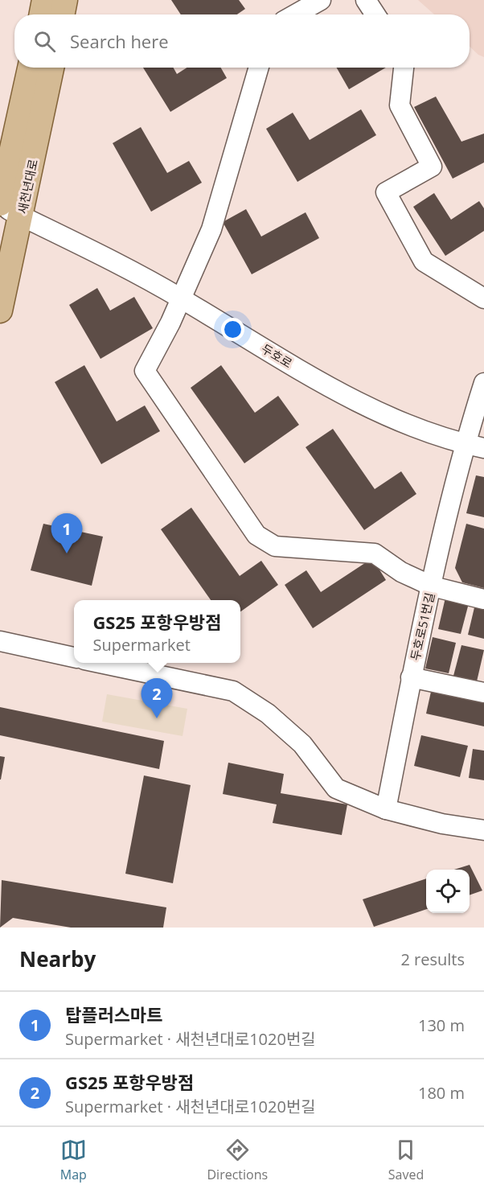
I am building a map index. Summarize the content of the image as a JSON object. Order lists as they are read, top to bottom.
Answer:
{
  "streets": {
    "main road": ["새천년대로"],
    "street": ["두호로", "두호로51번길"]
  },
  "crossings": [
    ["새천년대로", "두호로"],
    ["두호로", "두호로51번길"]
  ],
  "page": {
    "search": "Search here",
    "pins": ["1", "2"],
    "popup": ["GS25 포항우방점", "Supermarket"],
    "heading": ["Nearby", "2 results"],
    "list": [
      {
        "mark": "1",
        "name": "탑플러스마트",
        "note": "Supermarket · 새천년대로1020번길",
        "value": "130 m"
      },
      {
        "mark": "2",
        "name": "GS25 포항우방점",
        "note": "Supermarket · 새천년대로1020번길",
        "value": "180 m"
      }
    ],
    "nav": ["Map", "Directions", "Saved"]
  }
}
